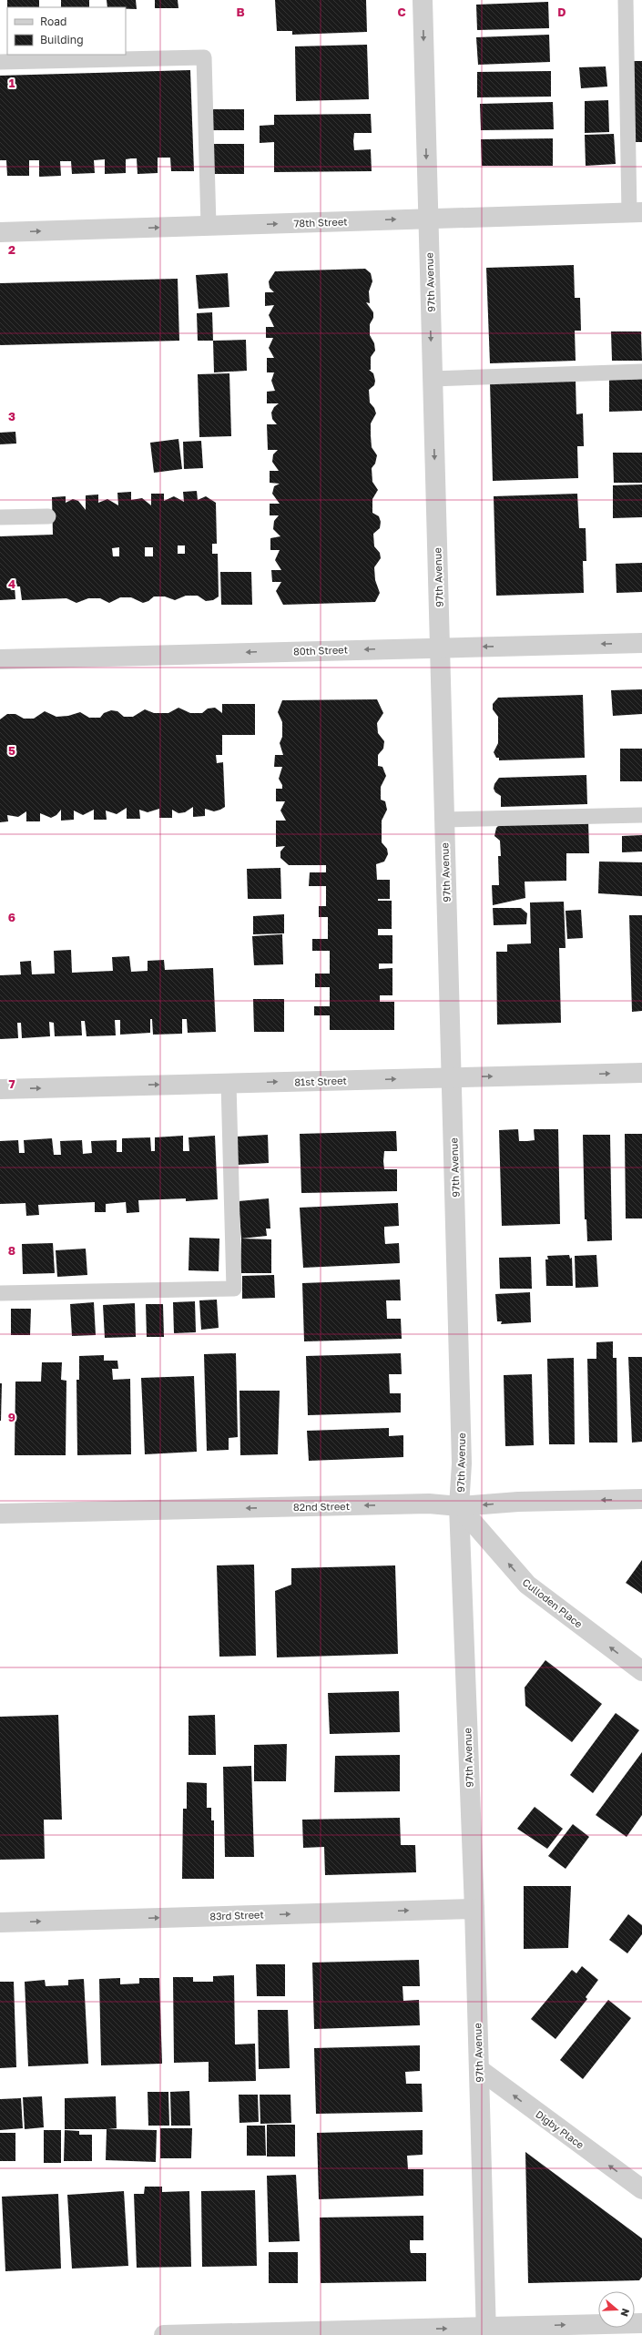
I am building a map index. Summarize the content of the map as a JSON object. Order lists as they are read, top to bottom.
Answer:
{
  "streets": {
    "street": [
      "78th Street",
      "97th Avenue",
      "80th Street",
      "81st Street",
      "82nd Street",
      "Culloden Place",
      "83rd Street",
      "Digby Place"
    ]
  },
  "crossings": [
    ["78th Street", "97th Avenue"],
    ["97th Avenue", "80th Street"],
    ["97th Avenue", "81st Street"],
    ["97th Avenue", "82nd Street"],
    ["97th Avenue", "Culloden Place"],
    ["97th Avenue", "83rd Street"],
    ["97th Avenue", "Digby Place"],
    ["82nd Street", "Culloden Place"]
  ],
  "one_way": [
    "78th Street",
    "80th Street",
    "81st Street",
    "82nd Street",
    "Culloden Place",
    "83rd Street",
    "Digby Place"
  ],
  "legend": ["Road", "Building"],
  "north": "right",
  "grid": {
    "columns": ["B", "C", "D"],
    "rows": [
      "1",
      "2",
      "3",
      "4",
      "5",
      "6",
      "7",
      "8",
      "9"
    ]
  }
}
